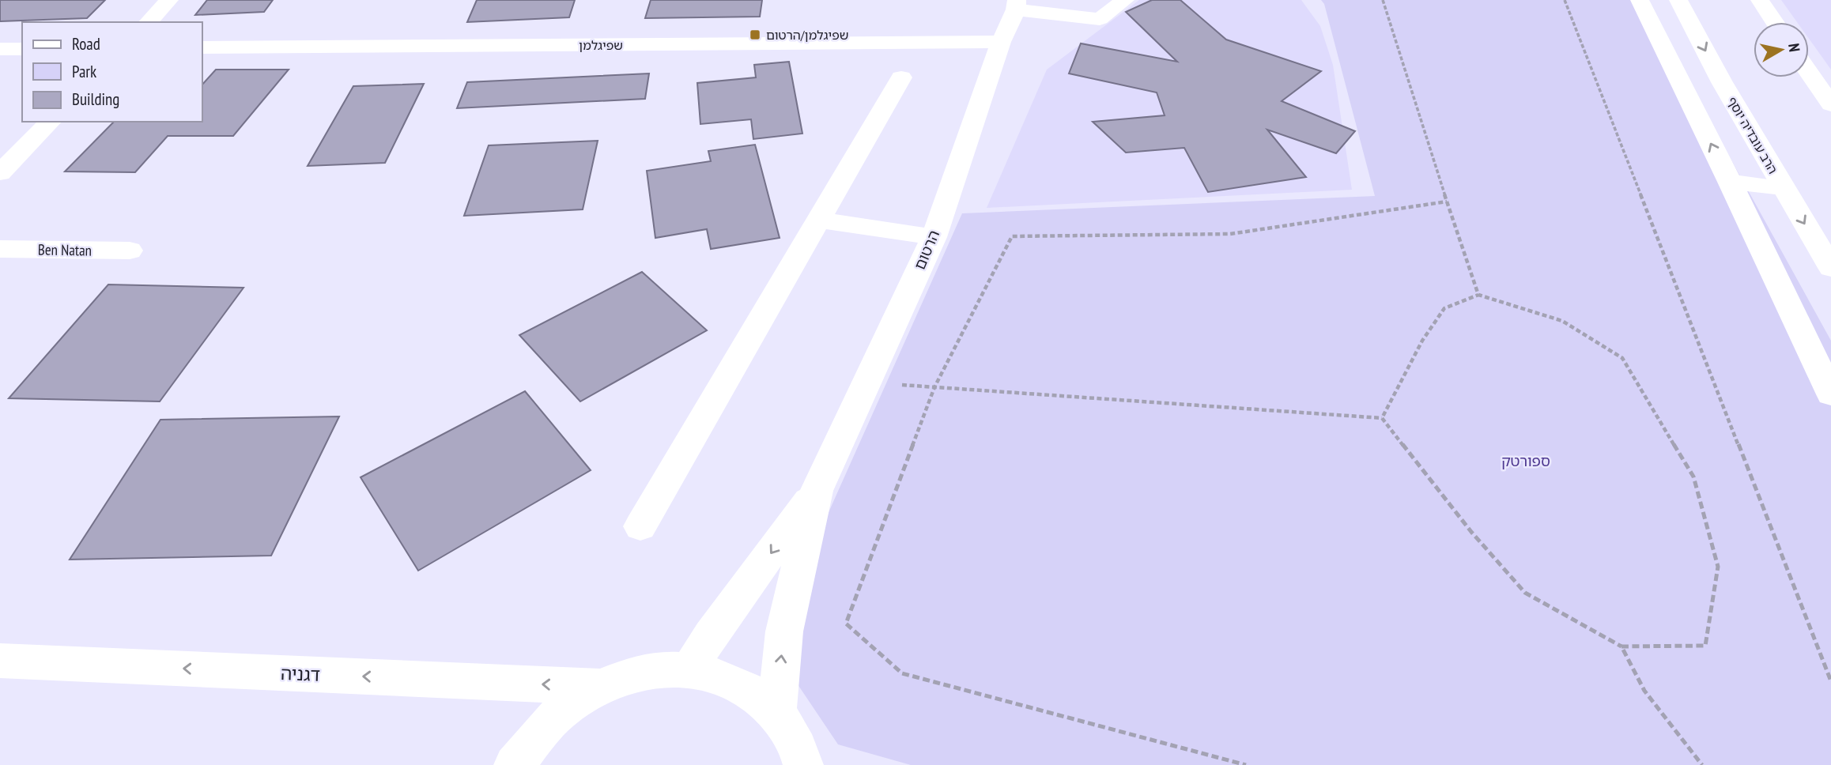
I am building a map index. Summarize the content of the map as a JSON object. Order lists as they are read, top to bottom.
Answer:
{
  "streets": {
    "street": [
      "שפיגלמן",
      "הרב עובדיה יוסף",
      "Ben Natan",
      "הרטום",
      "דגניה"
    ]
  },
  "crossings": [
    ["שפיגלמן", "הרטום"]
  ],
  "one_way": ["דגניה"],
  "parks": ["ספורטק"],
  "places": {
    "transit": ["שפיגלמן/הרטום"]
  },
  "legend": ["Road", "Park", "Building"],
  "north": "right"
}
